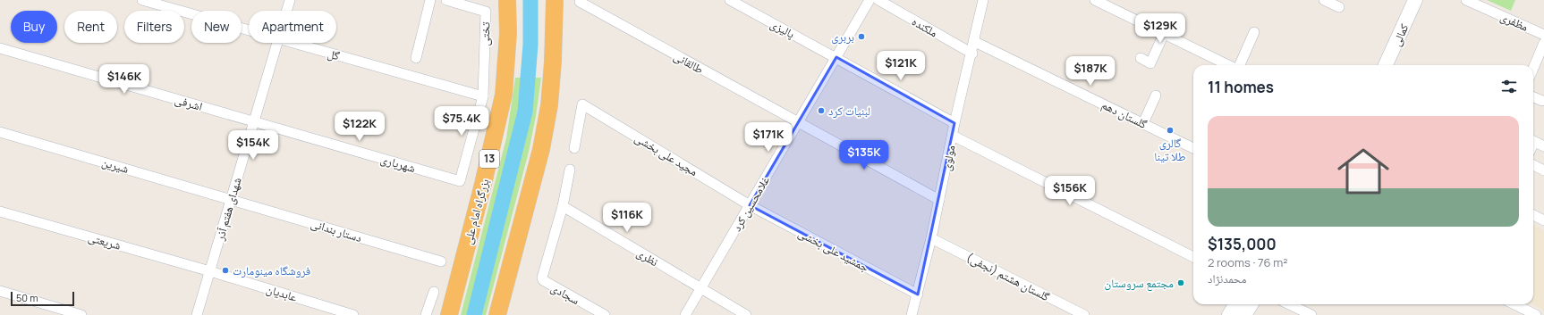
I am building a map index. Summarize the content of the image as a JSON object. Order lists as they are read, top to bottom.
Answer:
{
  "streets": {
    "highway": ["13", "بزرگراه امام علی"],
    "main road": ["کمالی"],
    "street": [
      "مظفری",
      "ملکنده",
      "پالیزی",
      "تختی",
      "گل",
      "طالقانی",
      "اشرفی",
      "گلستان دهم",
      "مجید علی بخشی",
      "مولوی",
      "شهریاری",
      "شیرین",
      "غلامحسین کرد",
      "شهدای هفتم آذر",
      "دستار بندانی",
      "شریعتی",
      "جمشید علی بخشی",
      "نظری",
      "گلستان هشتم (نجفی)",
      "عابدیان",
      "سجادی"
    ]
  },
  "crossings": [
    ["ملکنده", "مولوی"],
    ["پالیزی", "مولوی"],
    ["پالیزی", "غلامحسین کرد"],
    ["تختی", "گل"],
    ["تختی", "شهریاری"],
    ["گل", "شهریاری"],
    ["طالقانی", "مولوی"],
    ["طالقانی", "غلامحسین کرد"],
    ["اشرفی", "شهریاری"],
    ["اشرفی", "شهدای هفتم آذر"],
    ["گلستان دهم", "مولوی"],
    ["مجید علی بخشی", "غلامحسین کرد"],
    ["مجید علی بخشی", "جمشید علی بخشی"],
    ["مولوی", "جمشید علی بخشی"],
    ["مولوی", "گلستان هشتم (نجفی)"],
    ["شهریاری", "شهدای هفتم آذر"],
    ["شیرین", "شهدای هفتم آذر"],
    ["شیرین", "دستار بندانی"],
    ["غلامحسین کرد", "جمشید علی بخشی"],
    ["غلامحسین کرد", "نظری"],
    ["شهدای هفتم آذر", "دستار بندانی"],
    ["شهدای هفتم آذر", "شریعتی"],
    ["شهدای هفتم آذر", "عابدیان"],
    ["شریعتی", "عابدیان"],
    ["نظری", "سجادی"]
  ],
  "places": [
    "بربری",
    "لبنیات کرد",
    "گالری طلا تینا",
    "فروشگاه مینومارت",
    "مجتمع سروستان"
  ],
  "scale_bar": "50 m",
  "page": {
    "chip": [
      "Buy",
      "Rent",
      "Filters",
      "New",
      "Apartment"
    ],
    "price": [
      "$129K",
      "$121K",
      "$187K",
      "$146K",
      "$75.4K",
      "$122K",
      "$171K",
      "$154K",
      "$135K",
      "$156K",
      "$116K"
    ],
    "heading": "11 homes",
    "list": [
      {
        "name": "$135,000",
        "note": "2 rooms · 76 m² · محمدنژاد"
      }
    ],
    "scale": "50 m"
  }
}
